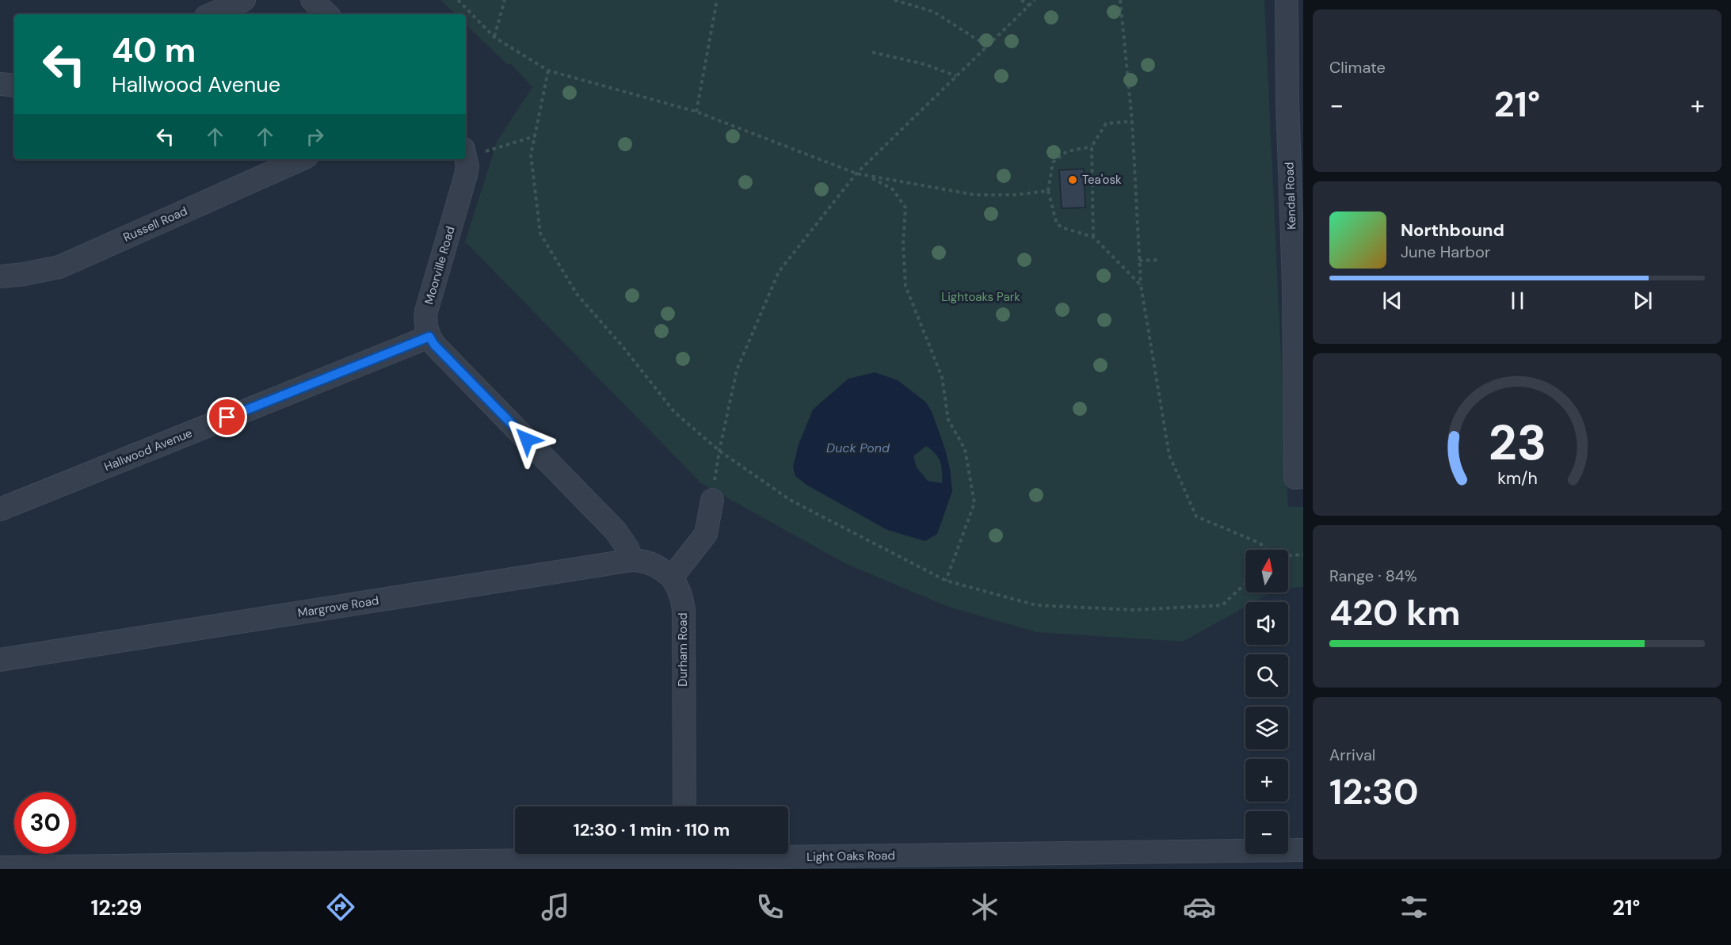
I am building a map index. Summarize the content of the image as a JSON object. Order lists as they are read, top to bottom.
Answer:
{
  "streets": {
    "street": [
      "Kendal Road",
      "Russell Road",
      "Moorville Road",
      "Hallwood Avenue",
      "Margrove Road",
      "Durham Road",
      "Light Oaks Road"
    ]
  },
  "crossings": [
    ["Moorville Road", "Hallwood Avenue"],
    ["Margrove Road", "Durham Road"]
  ],
  "water": ["Duck Pond"],
  "parks": ["Lightoaks Park"],
  "places": ["Tea'osk"],
  "north": "top",
  "page": {
    "tile": [
      "Climate",
      ["Range · 84%", "420 km"],
      ["Arrival", "12:30"]
    ],
    "turn": ["40 m", "Hallwood Avenue"],
    "heat": ["−", "21°", "+"],
    "song": ["Northbound", "June Harbor"],
    "map_buttons": ["+", "−"],
    "limit": "30",
    "trip": "12:30 · 1 min · 110 m",
    "tabs": ["12:29", "21°"],
    "gauge": ["23", "km/h"]
  }
}
